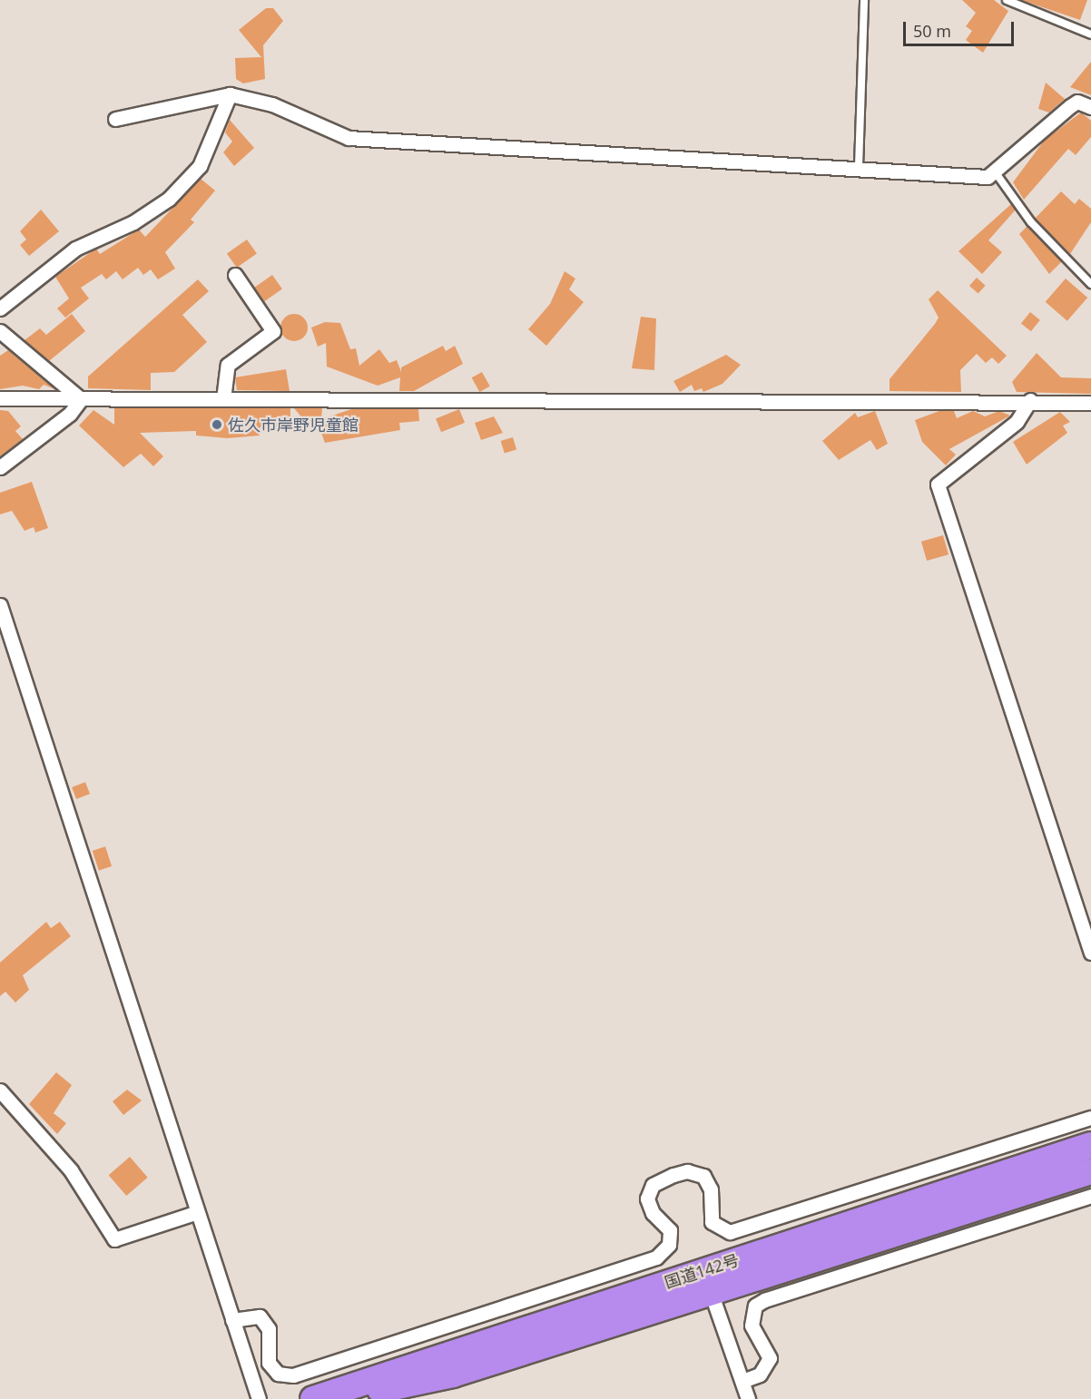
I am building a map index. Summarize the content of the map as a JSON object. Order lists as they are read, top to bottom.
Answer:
{
  "streets": {
    "highway": ["国道142号"]
  },
  "places": ["佐久市岸野児童館"],
  "scale_bar": "50 m"
}
